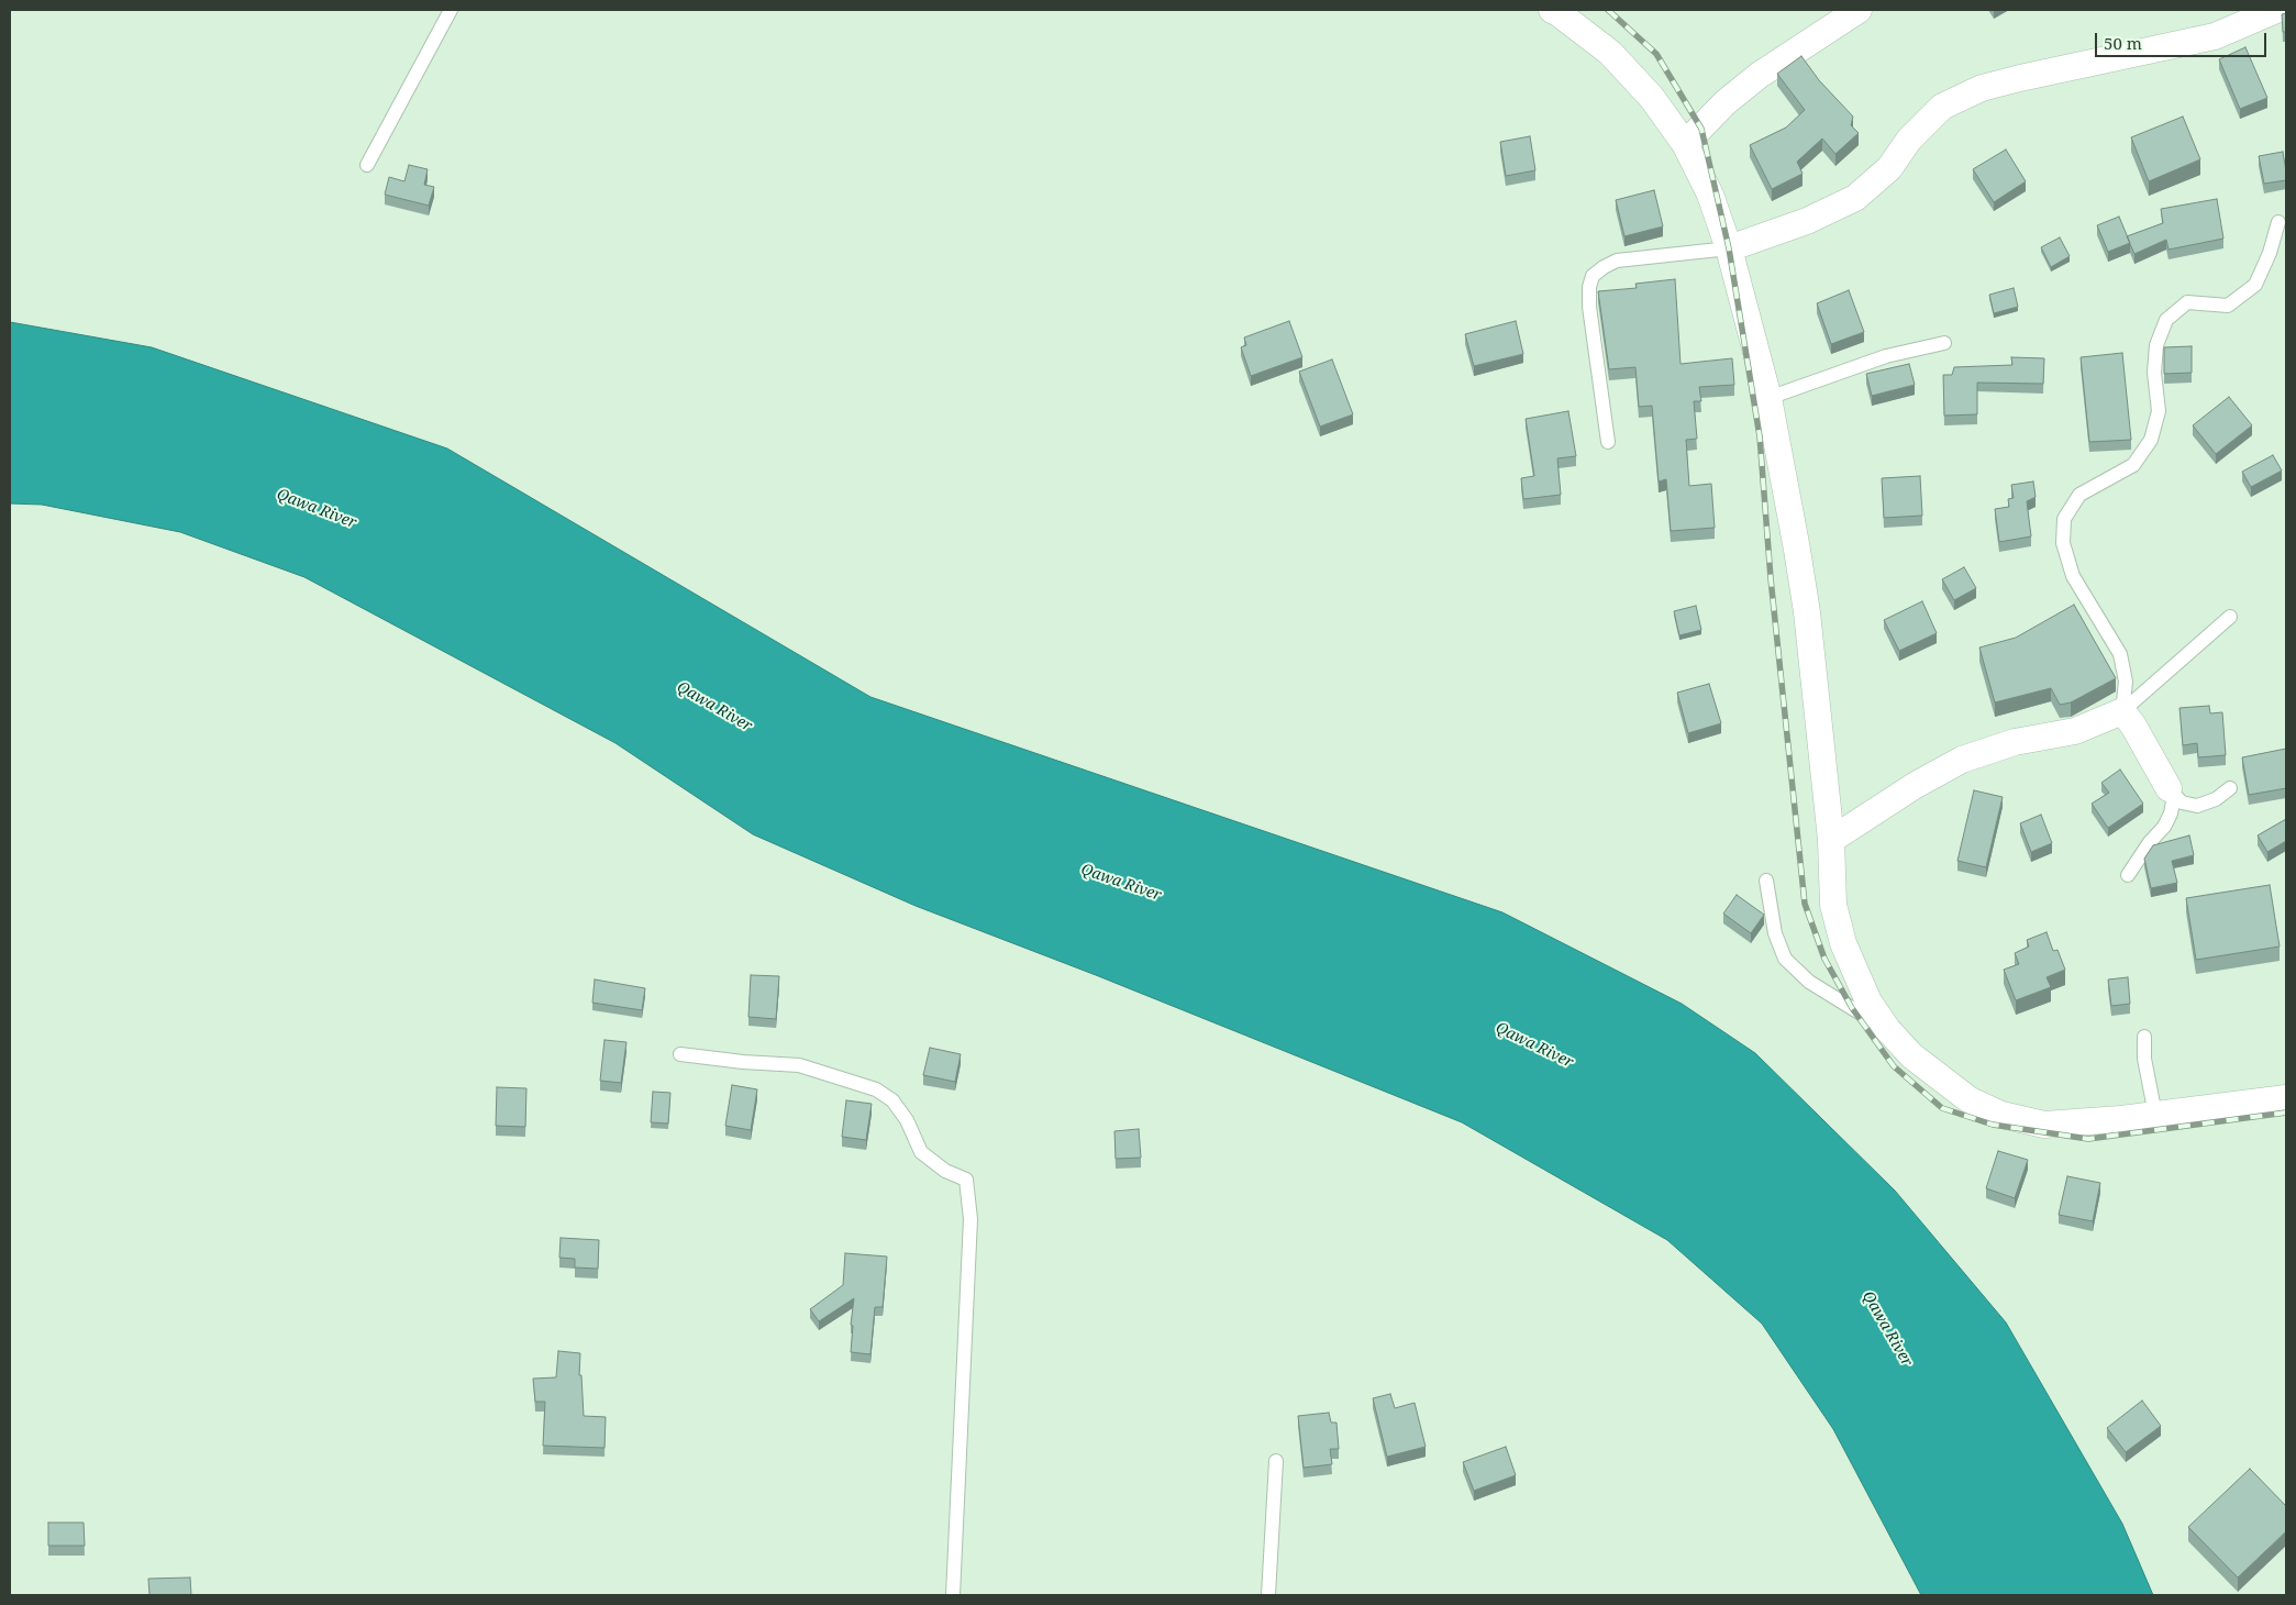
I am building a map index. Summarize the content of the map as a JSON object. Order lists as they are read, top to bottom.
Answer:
{
  "water": ["Qawa River"],
  "scale_bar": "50 m"
}
